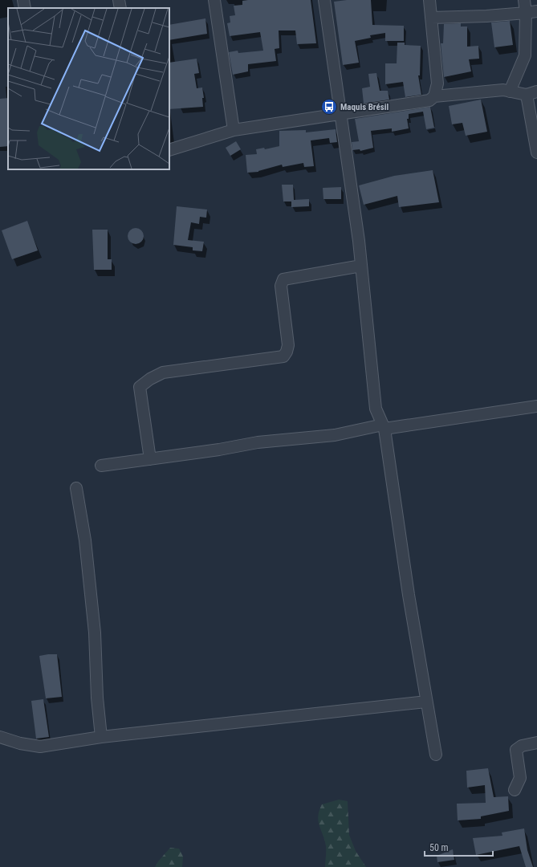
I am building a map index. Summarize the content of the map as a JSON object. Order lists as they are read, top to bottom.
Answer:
{
  "places": {
    "bus stop": ["Maquis Brésil"]
  },
  "scale_bar": "50 m"
}
